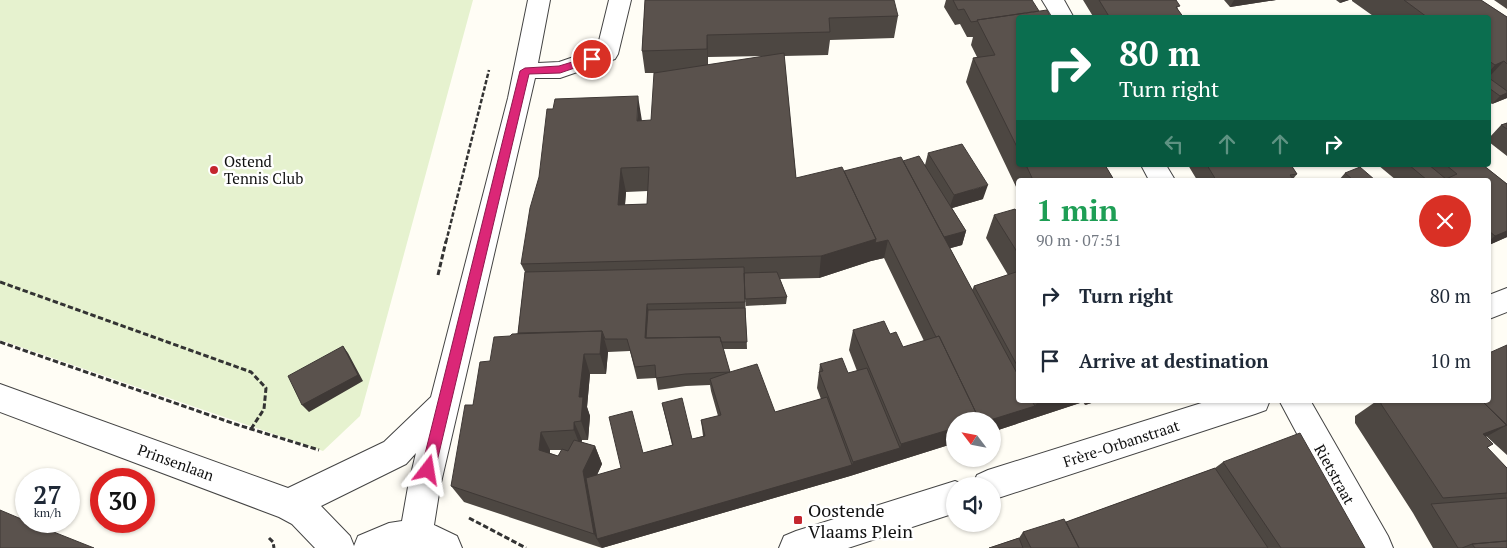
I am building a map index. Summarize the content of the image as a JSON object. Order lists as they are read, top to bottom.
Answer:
{
  "streets": {
    "street": ["Frère-Orbanstraat", "Prinsenlaan", "Rietstraat"]
  },
  "places": {
    "other": ["Ostend Tennis Club"],
    "transit": ["Oostende Vlaams Plein"]
  },
  "north": "top left",
  "page": {
    "turn": ["80 m", "Turn right"],
    "heading": ["1 min", "90 m · 07:51"],
    "list": [
      {
        "name": "Turn right",
        "value": "80 m"
      },
      {
        "name": "Arrive at destination",
        "value": "10 m"
      }
    ],
    "speed": "27 km/h",
    "limit": "30"
  }
}
